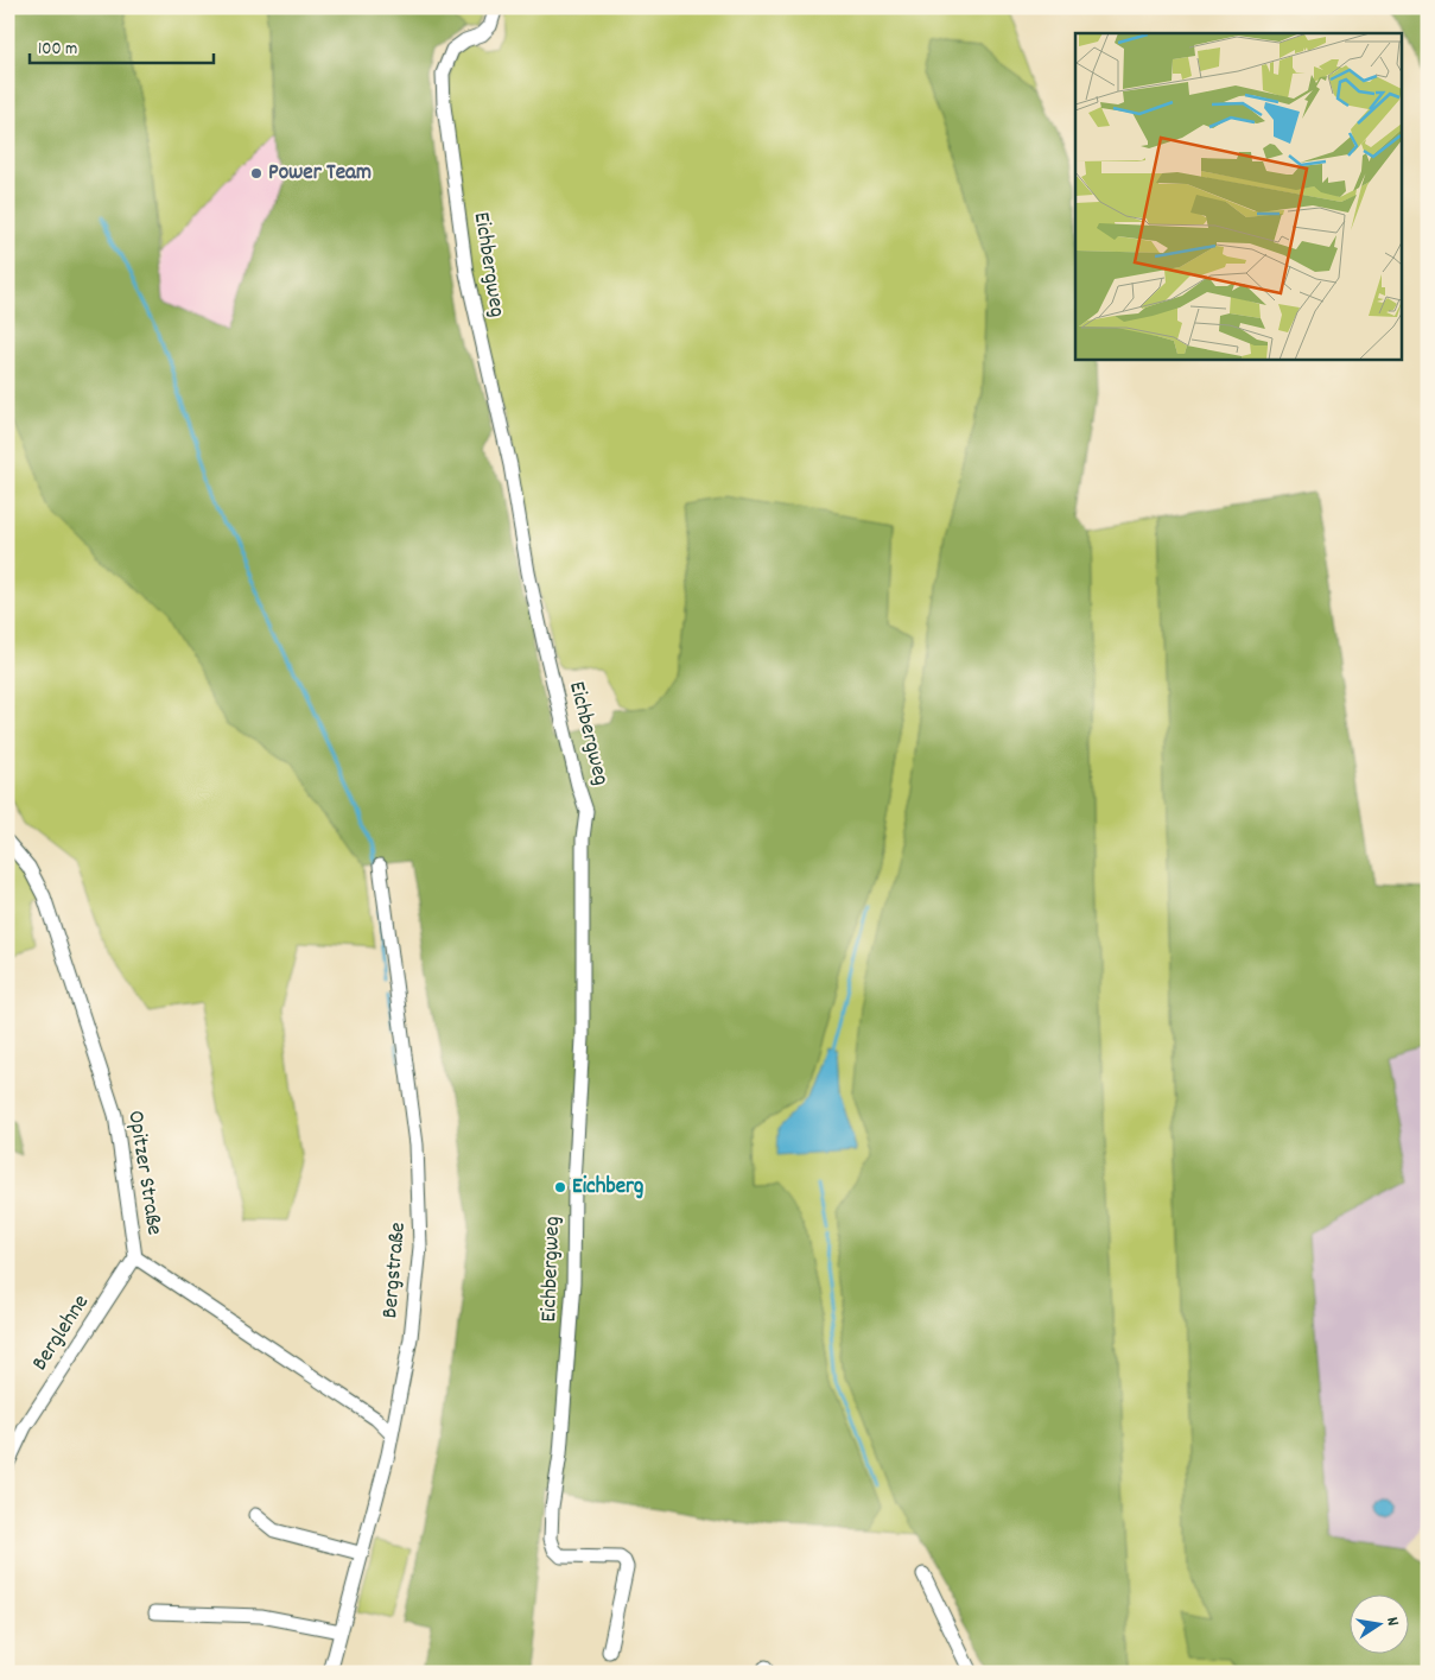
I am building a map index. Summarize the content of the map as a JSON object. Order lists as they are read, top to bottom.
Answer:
{
  "streets": {
    "street": [
      "Eichbergweg",
      "Opitzer Straße",
      "Bergstraße",
      "Berglehne"
    ]
  },
  "crossings": [
    ["Opitzer Straße", "Bergstraße"],
    ["Opitzer Straße", "Berglehne"]
  ],
  "places": ["Power Team", "Eichberg"],
  "scale_bar": "100 m",
  "north": "right"
}
